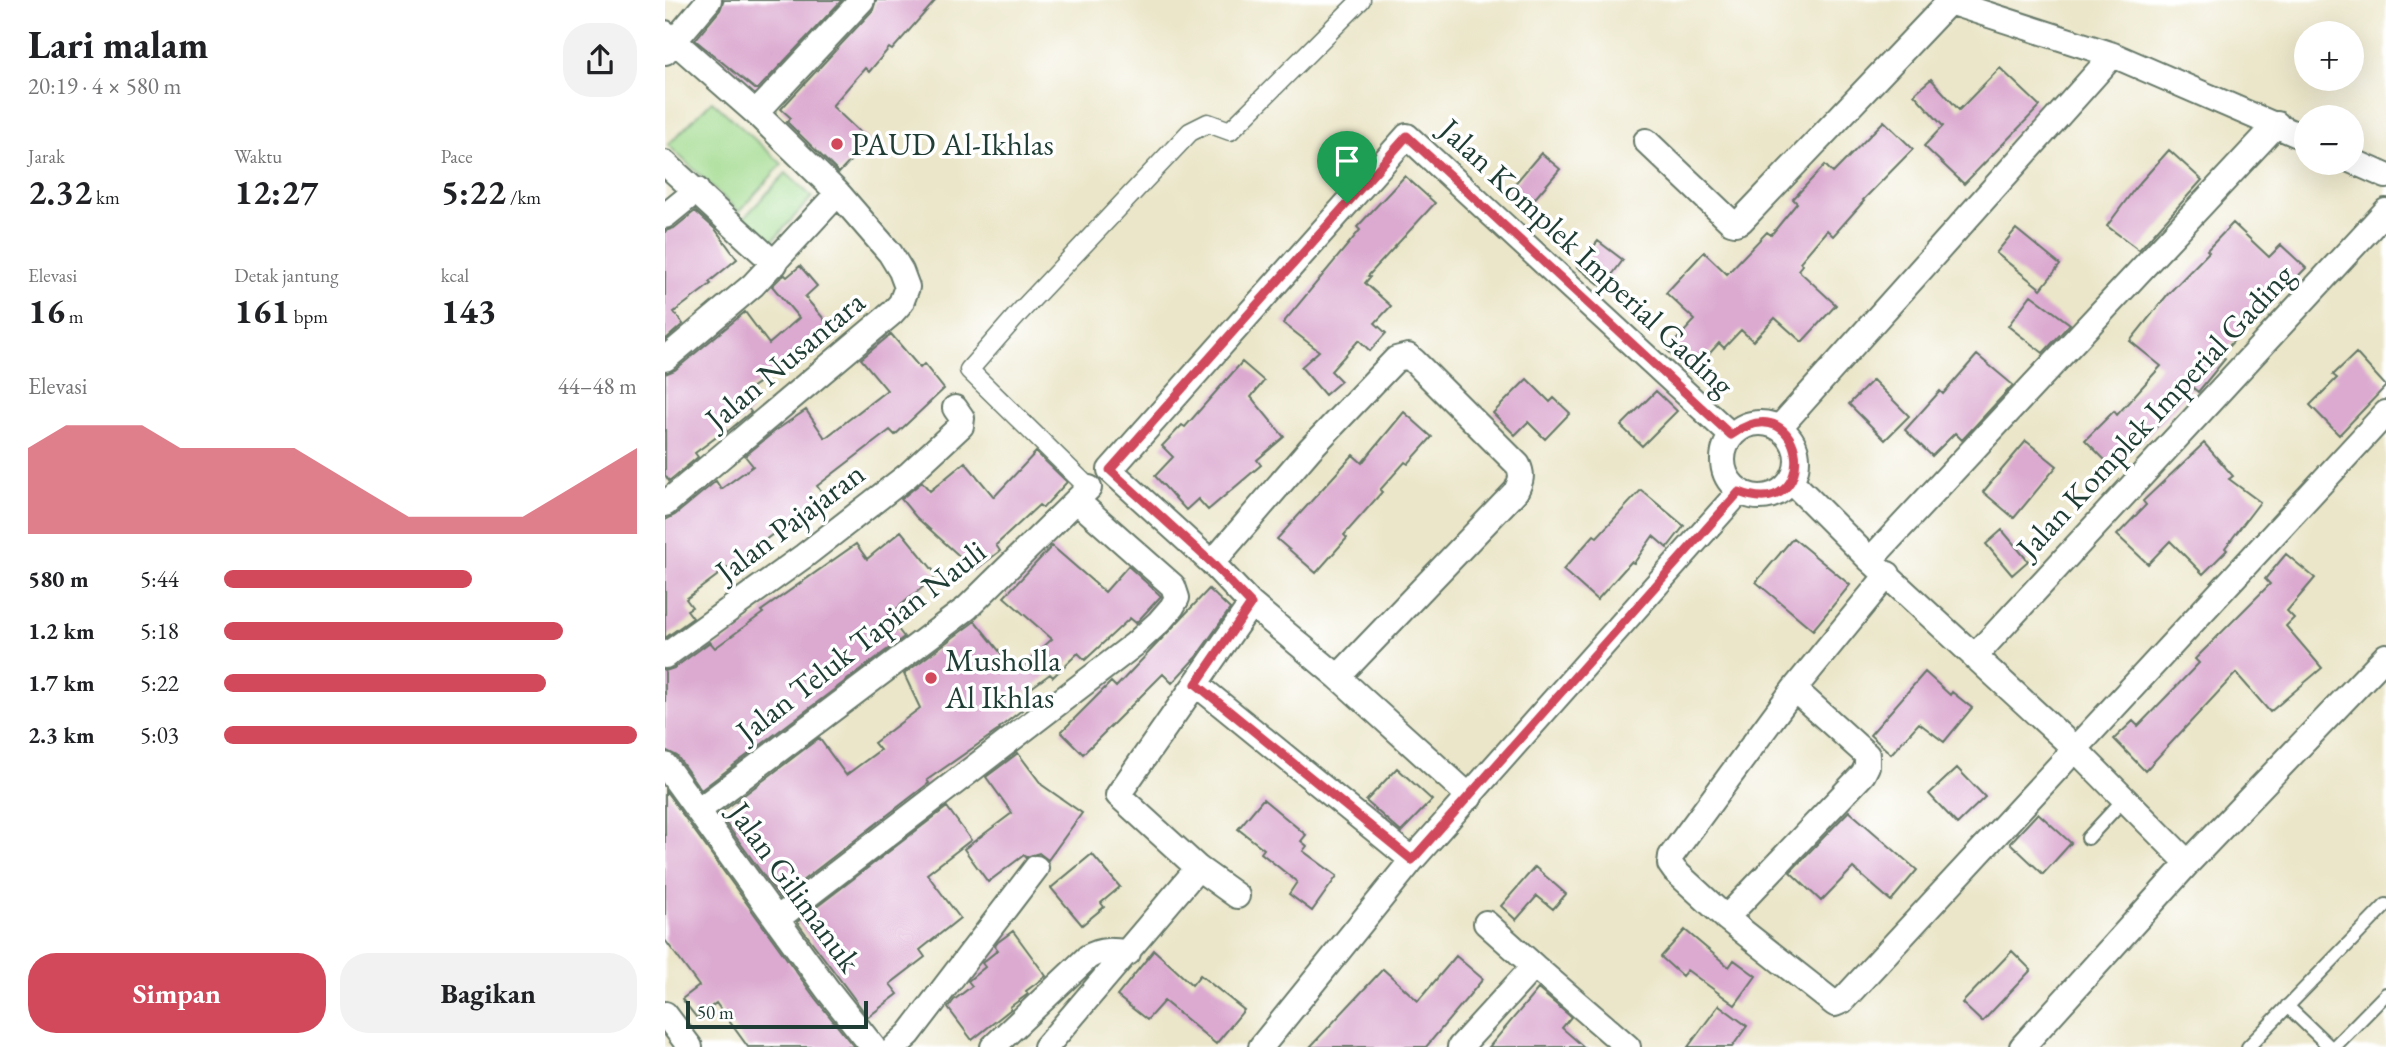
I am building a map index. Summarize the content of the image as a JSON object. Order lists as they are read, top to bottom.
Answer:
{
  "streets": {
    "street": [
      "Jalan Komplek Imperial Gading",
      "Jalan Nusantara",
      "Jalan Pajajaran",
      "Jalan Teluk Tapian Nauli",
      "Jalan Gilimanuk"
    ]
  },
  "crossings": [
    ["Jalan Teluk Tapian Nauli", "Jalan Gilimanuk"]
  ],
  "places": ["PAUD Al-Ikhlas", "Musholla Al Ikhlas"],
  "scale_bar": "50 m",
  "page": {
    "heading": ["Lari malam", "20:19 · 4 × 580 m"],
    "map_buttons": ["+", "−"],
    "stats": [
      ["Jarak", "2.32 km"],
      ["Waktu", "12:27"],
      ["Pace", "5:22 /km"],
      ["Elevasi", "16 m"],
      ["Detak jantung", "161 bpm"],
      ["kcal", "143"]
    ],
    "chart": ["Elevasi", "44–48 m"],
    "list": [
      {
        "name": "580 m",
        "note": "5:44"
      },
      {
        "name": "1.2 km",
        "note": "5:18"
      },
      {
        "name": "1.7 km",
        "note": "5:22"
      },
      {
        "name": "2.3 km",
        "note": "5:03"
      }
    ],
    "buttons": ["Simpan", "Bagikan"],
    "scale": "50 m"
  }
}
